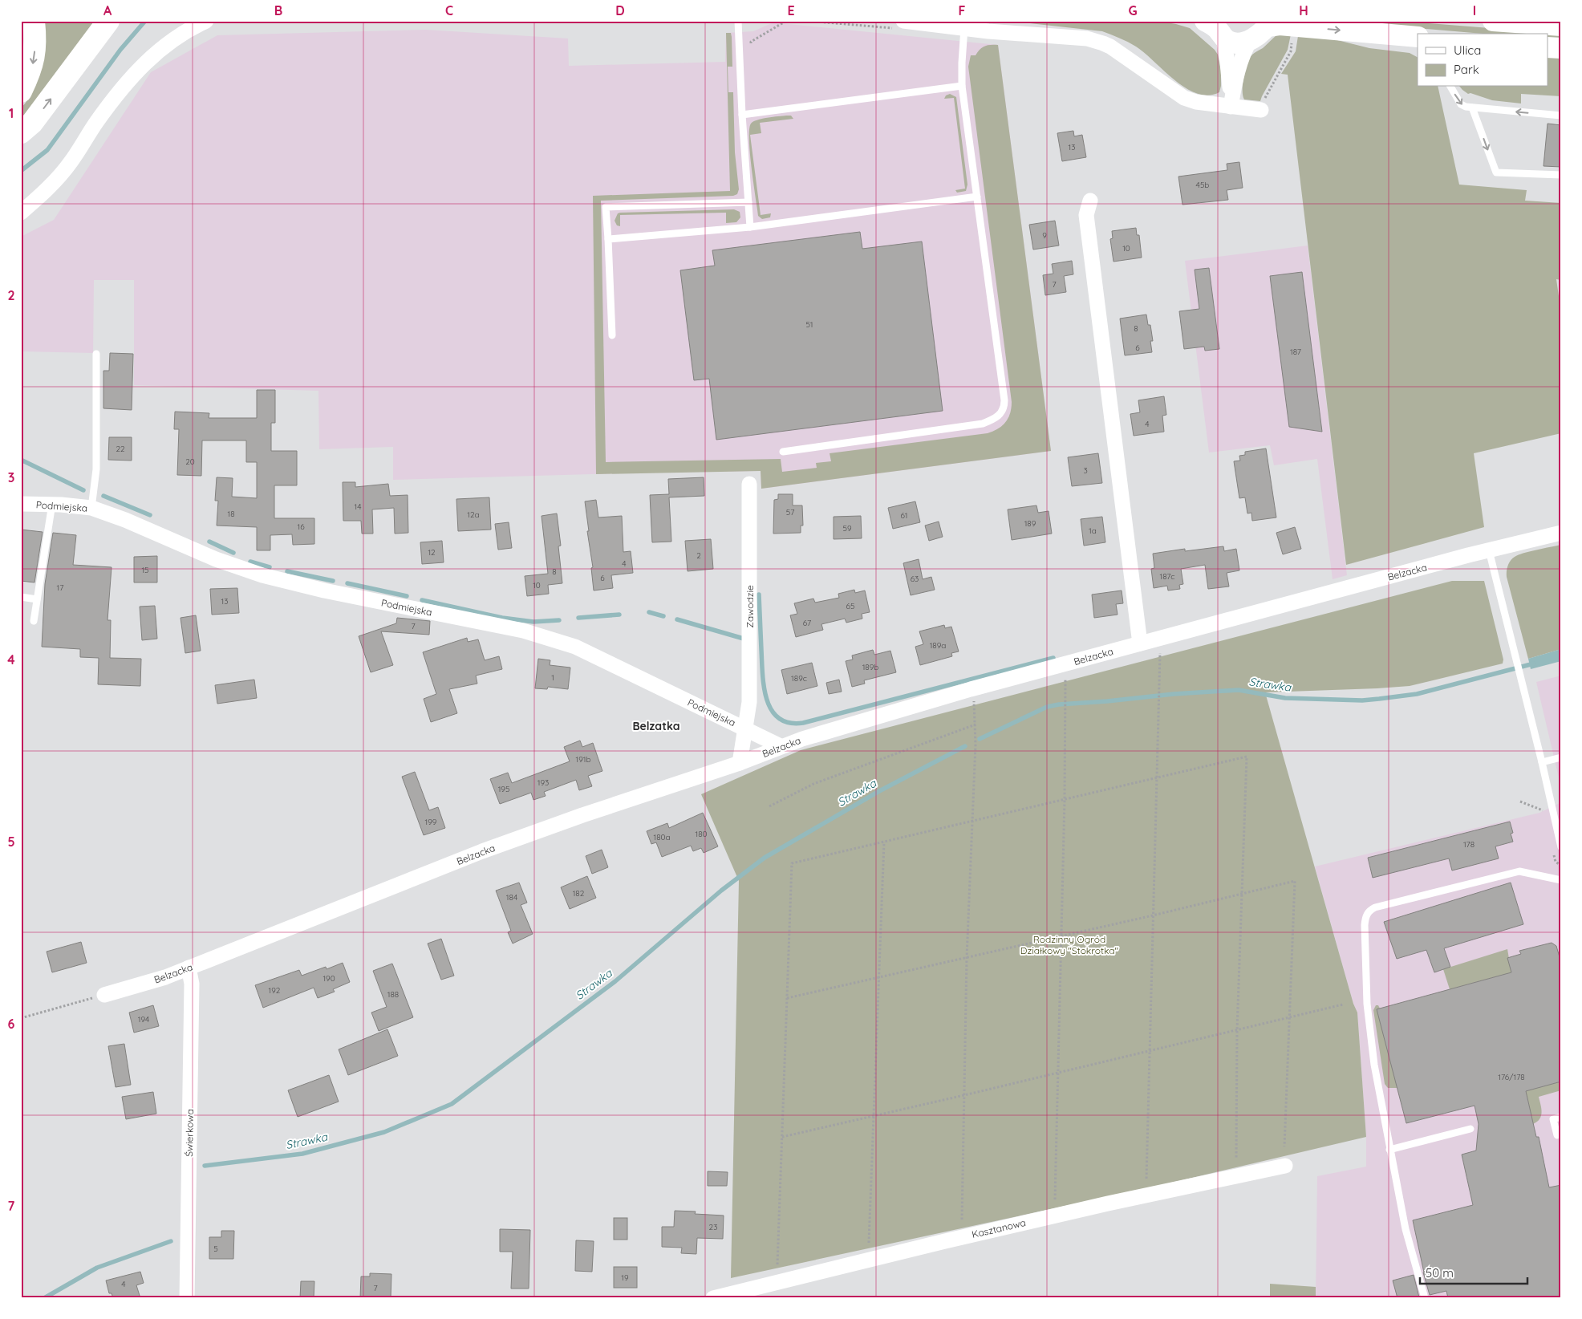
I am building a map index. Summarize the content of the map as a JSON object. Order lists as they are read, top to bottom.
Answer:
{
  "streets": {
    "street": [
      "Podmiejska",
      "Belzacka",
      "Zawodzie",
      "Świerkowa",
      "Kasztanowa"
    ]
  },
  "crossings": [
    ["Podmiejska", "Belzacka"],
    ["Podmiejska", "Zawodzie"],
    ["Belzacka", "Zawodzie"],
    ["Belzacka", "Świerkowa"]
  ],
  "districts": ["Belzatka"],
  "water": ["Strawka"],
  "parks": ["Rodzinny Ogród Działkowy \"Stokrotka\""],
  "house_numbers": [
    "13",
    "45b",
    "9",
    "10",
    "7",
    "51",
    "8",
    "6",
    "187",
    "4",
    "22",
    "20",
    "3",
    "14",
    "57",
    "18",
    "12a",
    "61",
    "189",
    "16",
    "59",
    "1a",
    "12",
    "2",
    "4",
    "15",
    "8",
    "187c",
    "6",
    "63",
    "10",
    "17",
    "13",
    "65",
    "67",
    "7",
    "189a",
    "189b",
    "1",
    "189c",
    "191b",
    "193",
    "195",
    "199",
    "180",
    "180a",
    "178",
    "182",
    "184",
    "190",
    "192",
    "188",
    "194",
    "176/178",
    "23",
    "5",
    "19",
    "4",
    "7"
  ],
  "legend": ["Ulica", "Park"],
  "scale_bar": "50 m",
  "grid": {
    "columns": [
      "A",
      "B",
      "C",
      "D",
      "E",
      "F",
      "G",
      "H",
      "I"
    ],
    "rows": [
      "1",
      "2",
      "3",
      "4",
      "5",
      "6",
      "7"
    ]
  }
}
